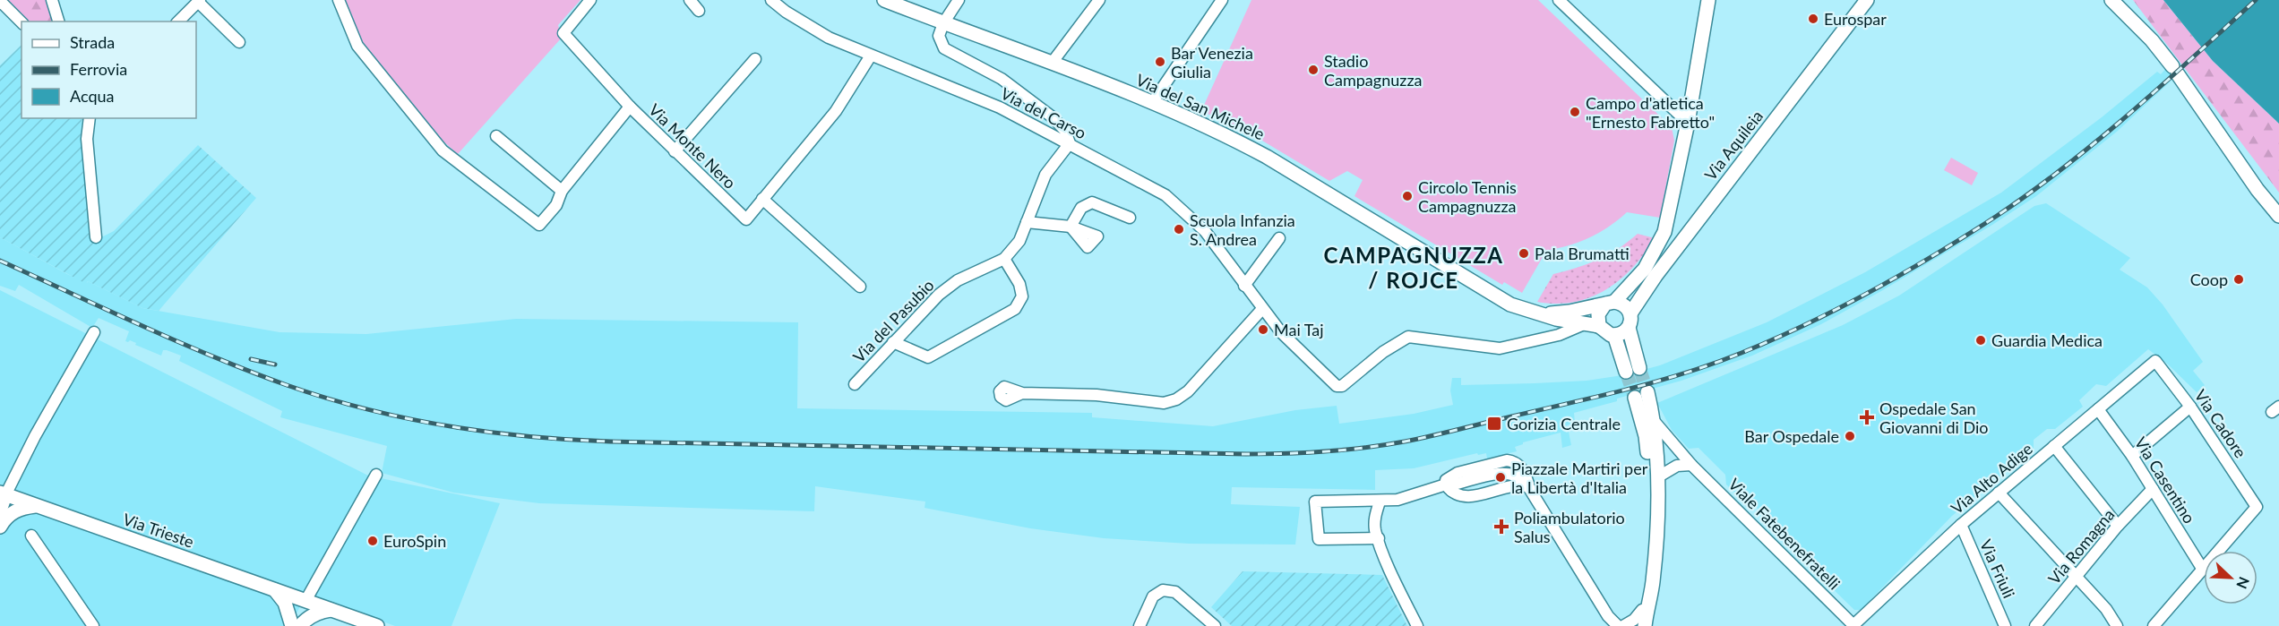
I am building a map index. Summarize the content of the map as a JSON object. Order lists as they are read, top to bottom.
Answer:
{
  "streets": {
    "main road": ["Via del San Michele", "Via Aquileia", "Via Trieste"],
    "street": [
      "Via del Carso",
      "Via Monte Nero",
      "Via del Pasubio",
      "Via Cadore",
      "Via Alto Adige",
      "Via Casentino",
      "Viale Fatebenefratelli",
      "Via Romagna",
      "Via Friuli"
    ]
  },
  "crossings": [
    ["Via del San Michele", "Via del Carso"],
    ["Via del San Michele", "Via Aquileia"],
    ["Via del Carso", "Via Monte Nero"],
    ["Via del Carso", "Via del Pasubio"],
    ["Via Cadore", "Via Alto Adige"],
    ["Via Cadore", "Via Casentino"],
    ["Via Alto Adige", "Via Casentino"],
    ["Via Alto Adige", "Viale Fatebenefratelli"],
    ["Via Alto Adige", "Via Friuli"],
    ["Via Casentino", "Via Romagna"]
  ],
  "districts": ["CAMPAGNUZZA / ROJCE"],
  "places": {
    "other": [
      "Eurospar",
      "Bar Venezia Giulia",
      "Stadio Campagnuzza",
      "Campo d'atletica \"Ernesto Fabretto\"",
      "Circolo Tennis Campagnuzza",
      "Scuola Infanzia S. Andrea",
      "Pala Brumatti",
      "Coop",
      "Mai Taj",
      "Guardia Medica",
      "Bar Ospedale",
      "Piazzale Martiri per la Libertà d'Italia",
      "EuroSpin"
    ],
    "health": ["Ospedale San Giovanni di Dio", "Poliambulatorio Salus"],
    "transit": ["Gorizia Centrale"]
  },
  "legend": ["Strada", "Ferrovia", "Acqua"],
  "north": "bottom right"
}
